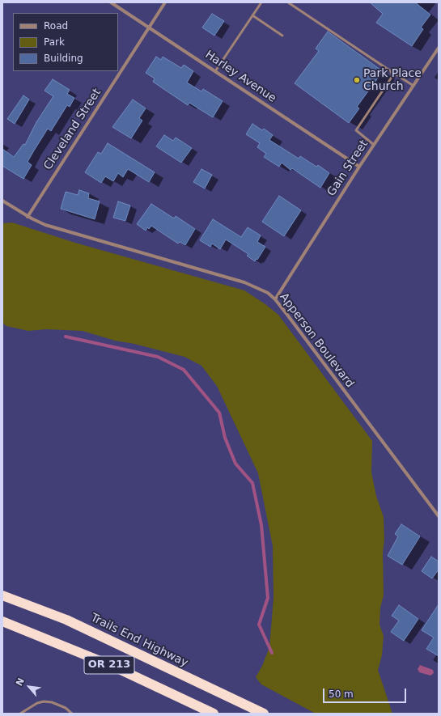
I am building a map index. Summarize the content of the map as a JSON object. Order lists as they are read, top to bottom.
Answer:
{
  "streets": {
    "highway": ["Trails End Highway", "OR 213"],
    "street": [
      "Harley Avenue",
      "Cleveland Street",
      "Gain Street",
      "Apperson Boulevard"
    ]
  },
  "crossings": [
    ["Harley Avenue", "Cleveland Street"],
    ["Harley Avenue", "Gain Street"],
    ["Cleveland Street", "Apperson Boulevard"],
    ["Gain Street", "Apperson Boulevard"]
  ],
  "places": ["Park Place Church"],
  "legend": ["Road", "Park", "Building"],
  "scale_bar": "50 m",
  "north": "top left"
}
